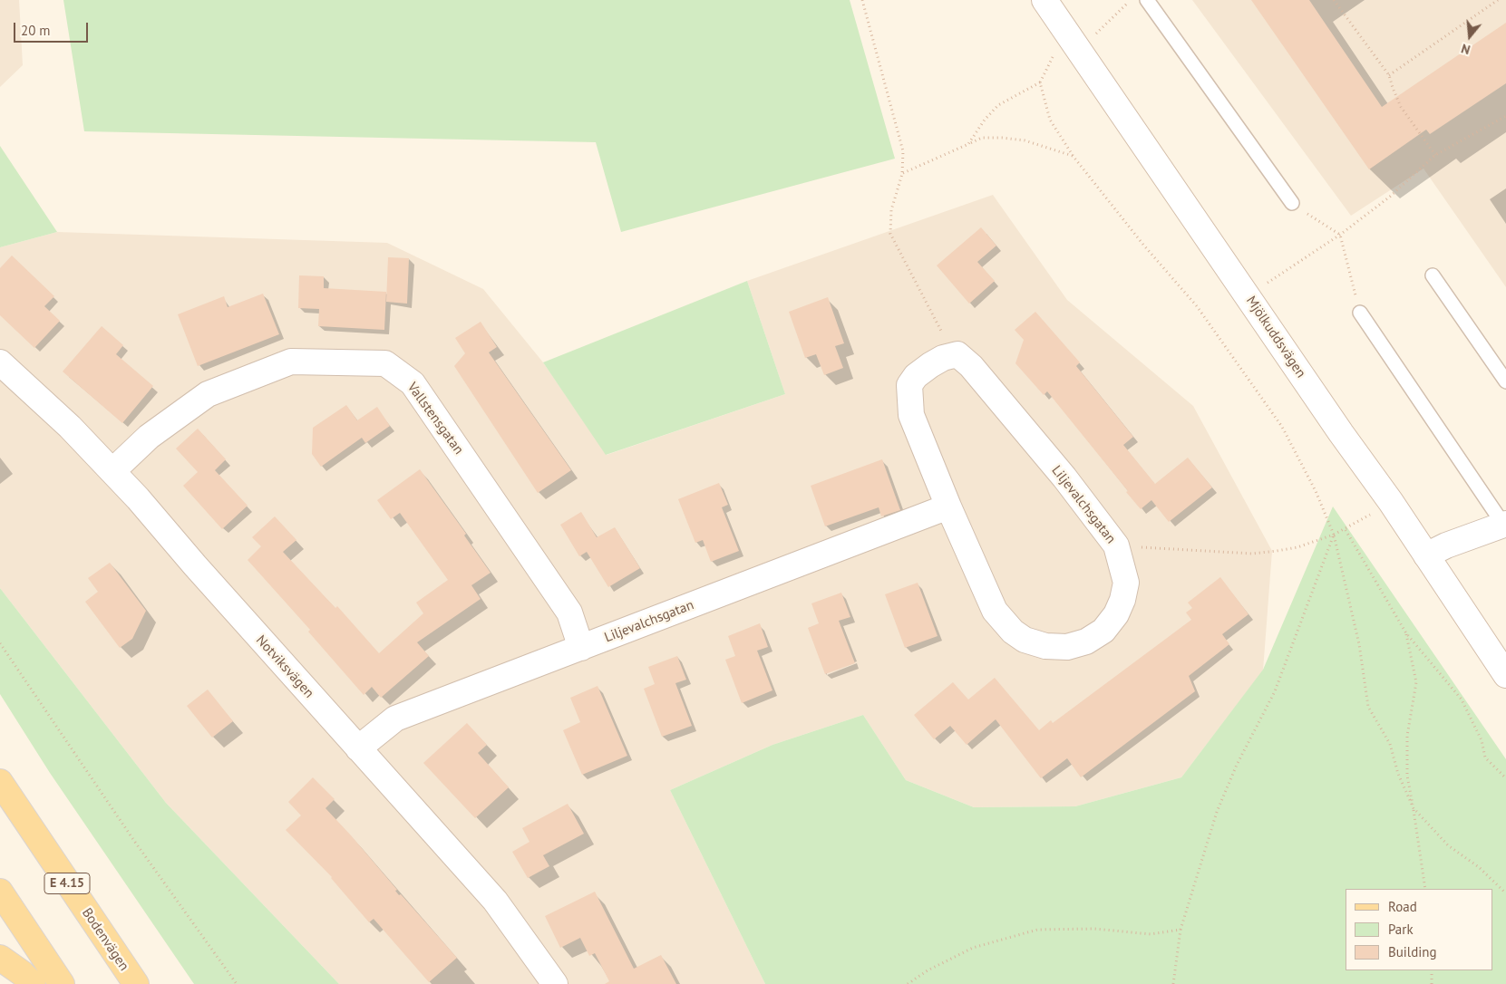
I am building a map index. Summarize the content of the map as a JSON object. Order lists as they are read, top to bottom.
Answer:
{
  "streets": {
    "main road": ["E 4.15", "Bodenvägen"],
    "street": [
      "Mjölkuddsvägen",
      "Vallstensgatan",
      "Liljevalchsgatan",
      "Notviksvägen"
    ]
  },
  "crossings": [
    ["Vallstensgatan", "Liljevalchsgatan"],
    ["Vallstensgatan", "Notviksvägen"],
    ["Liljevalchsgatan", "Notviksvägen"]
  ],
  "legend": ["Road", "Park", "Building"],
  "scale_bar": "20 m",
  "north": "bottom"
}
